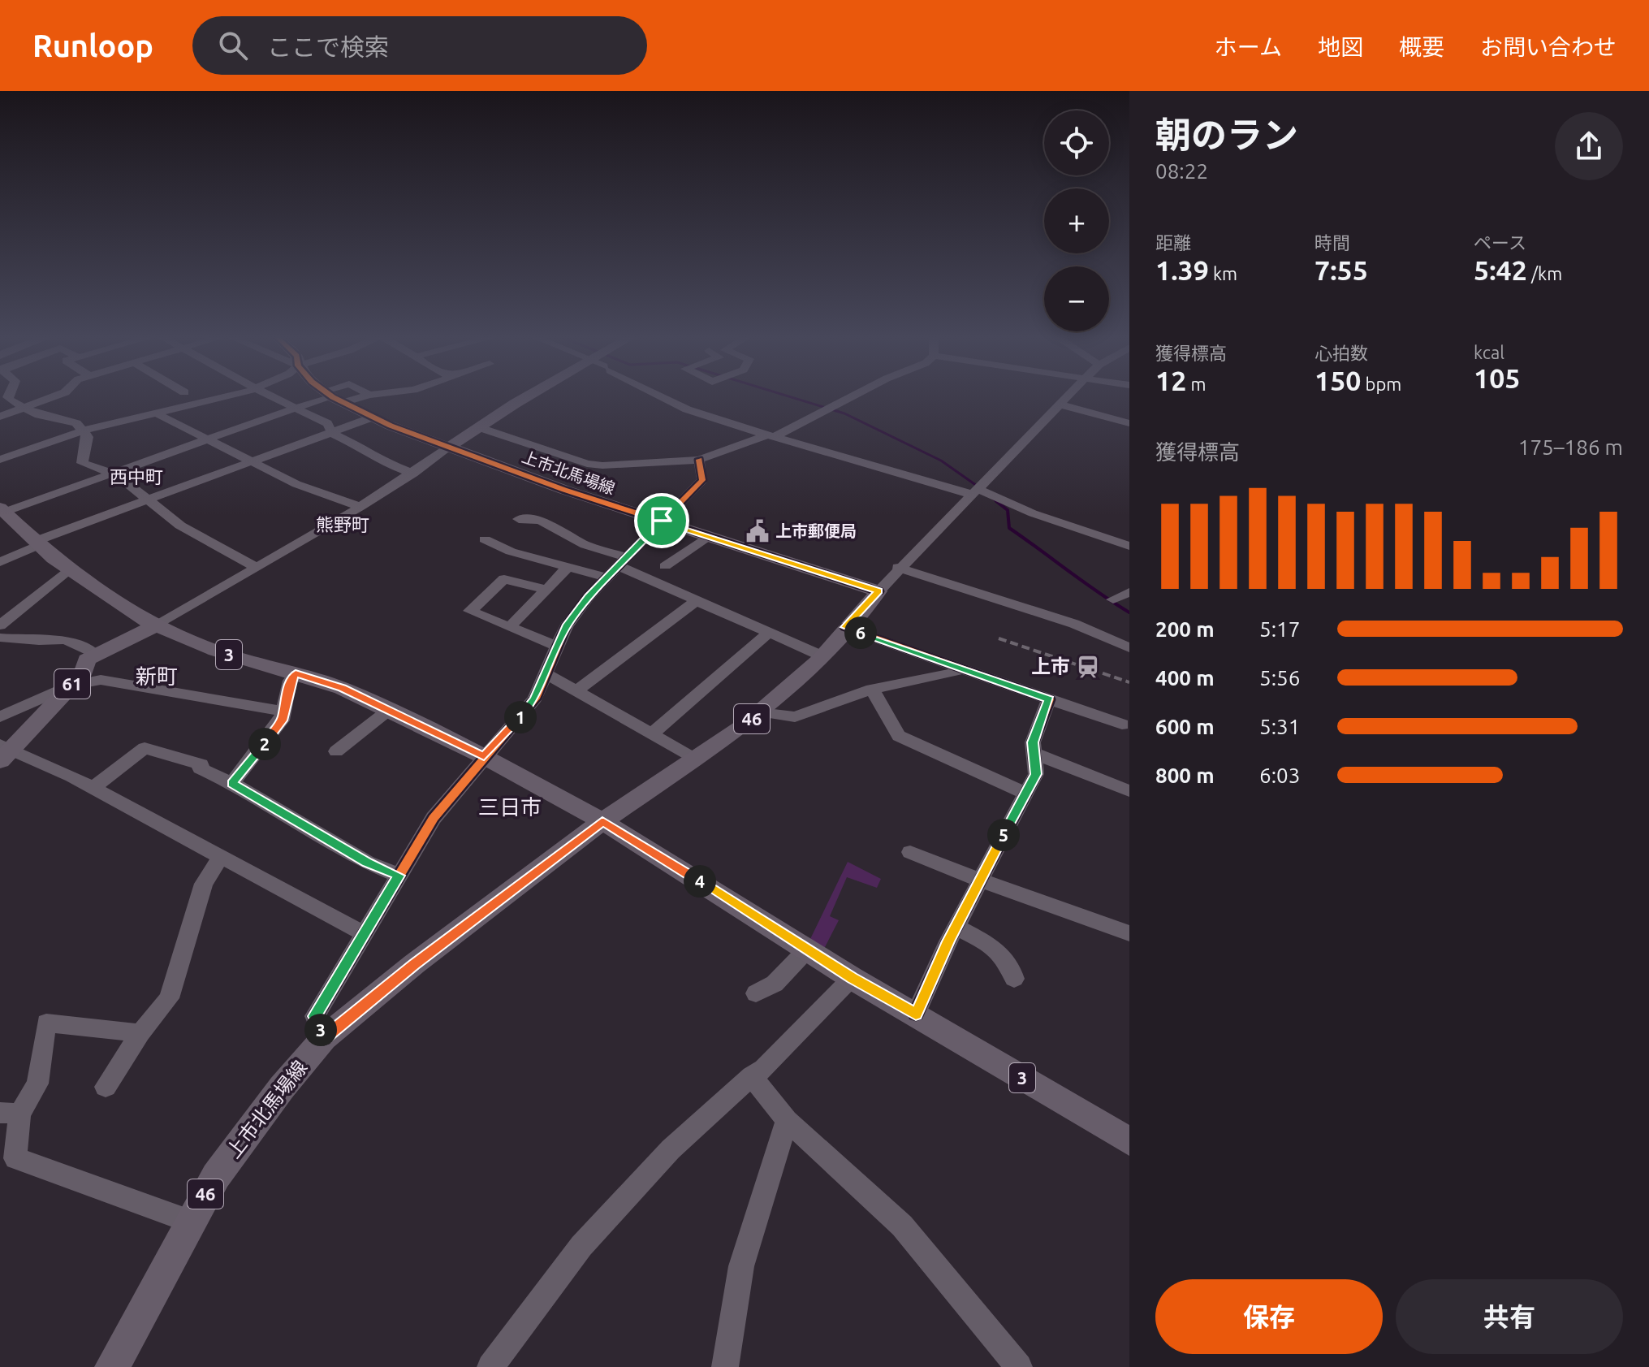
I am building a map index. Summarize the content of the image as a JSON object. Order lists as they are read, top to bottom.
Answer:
{
  "streets": {
    "main road": [
      "上市北馬場線",
      "3",
      "61",
      "46"
    ]
  },
  "crossings": [
    ["上市北馬場線", "3"],
    ["3", "61"]
  ],
  "districts": [
    "西中町",
    "熊野町",
    "新町",
    "三日市"
  ],
  "places": {
    "public building": ["上市郵便局"],
    "station": ["上市"]
  },
  "page": {
    "header": "Runloop",
    "search": "ここで検索",
    "nav": [
      "ホーム",
      "地図",
      "概要",
      "お問い合わせ"
    ],
    "heading": ["朝のラン", "08:22"],
    "map_buttons": ["+", "−"],
    "stats": [
      ["距離", "1.39 km"],
      ["時間", "7:55"],
      ["ペース", "5:42 /km"],
      ["獲得標高", "12 m"],
      ["心拍数", "150 bpm"],
      ["kcal", "105"]
    ],
    "chart": ["獲得標高", "175–186 m"],
    "list": [
      {
        "name": "200 m",
        "note": "5:17"
      },
      {
        "name": "400 m",
        "note": "5:56"
      },
      {
        "name": "600 m",
        "note": "5:31"
      },
      {
        "name": "800 m",
        "note": "6:03"
      }
    ],
    "pins": [
      "6",
      "1",
      "2",
      "5",
      "4",
      "3"
    ],
    "buttons": ["保存", "共有"]
  }
}
